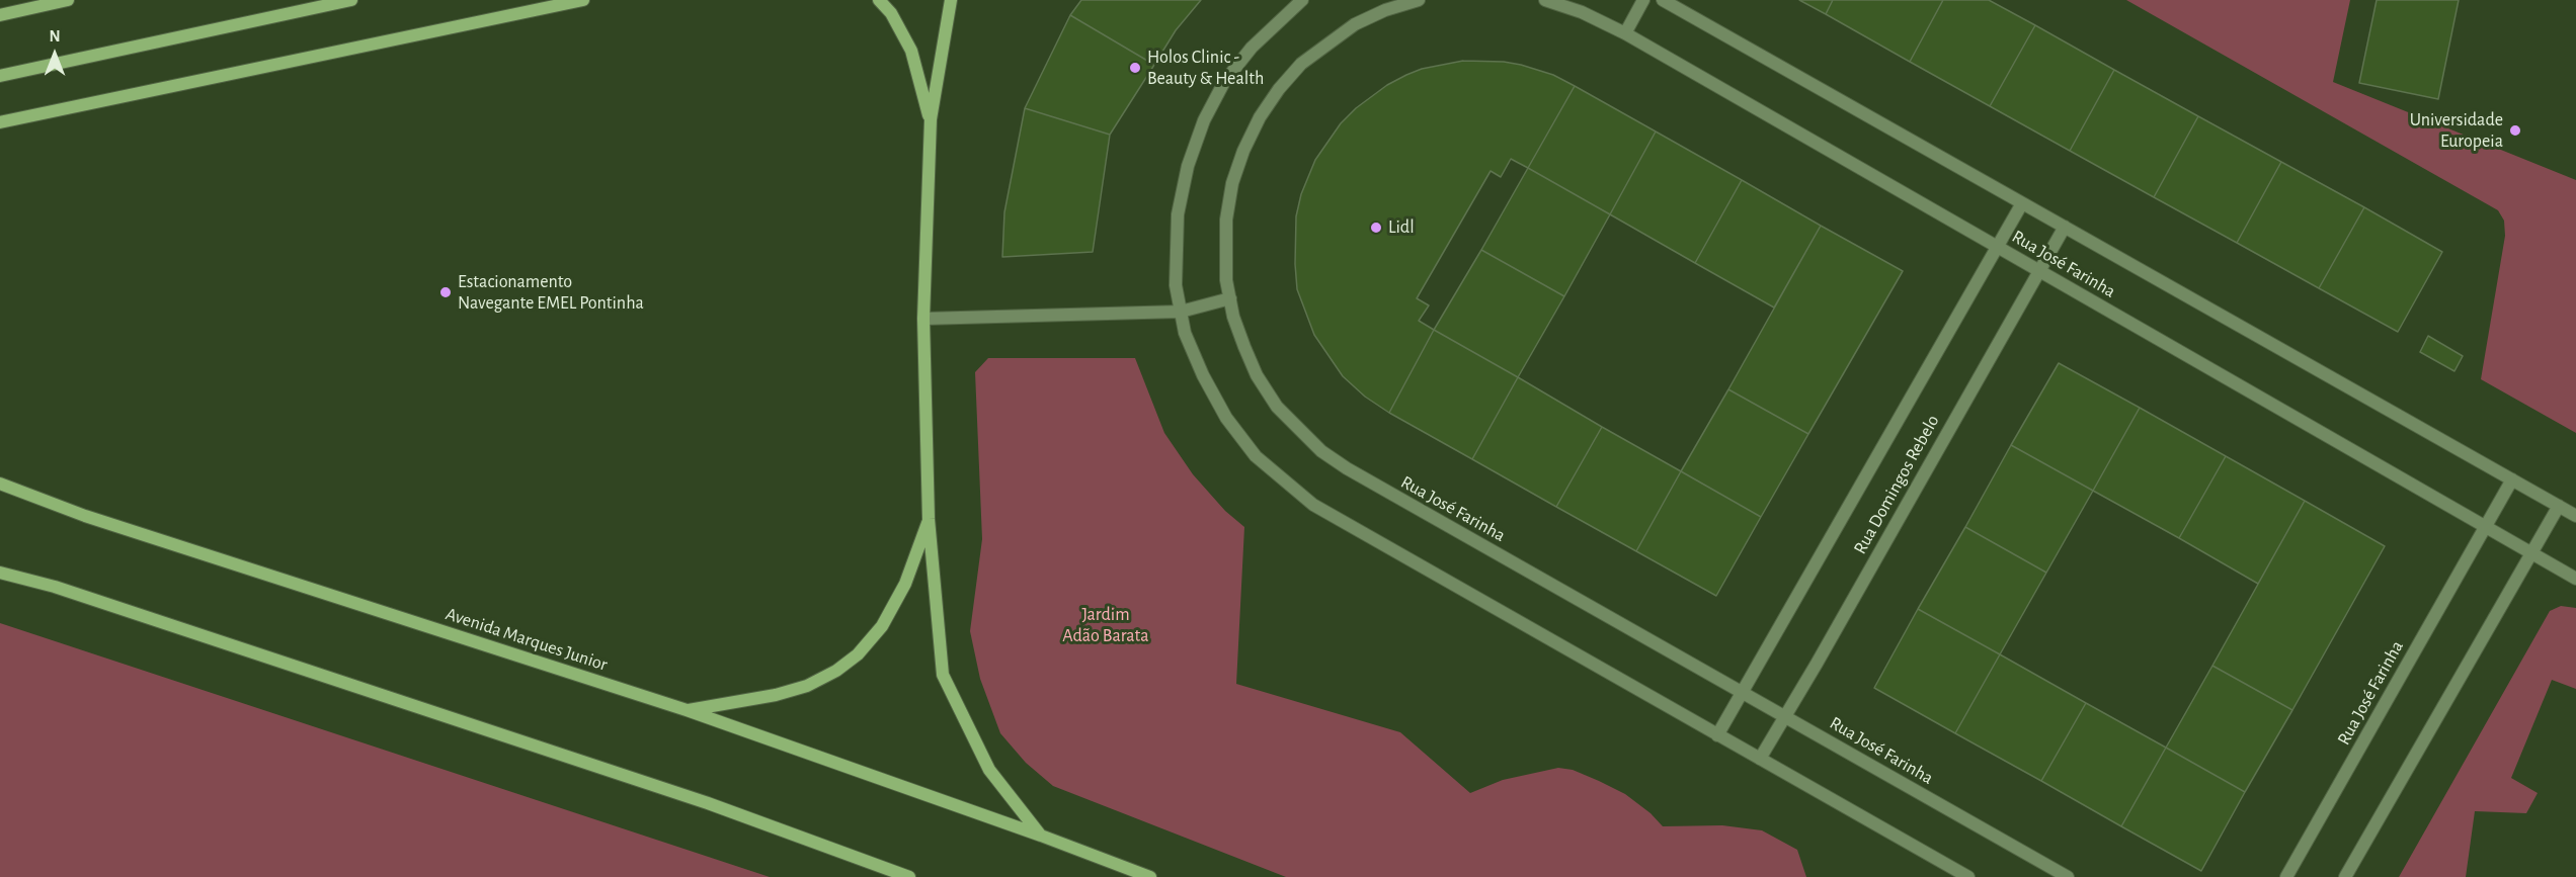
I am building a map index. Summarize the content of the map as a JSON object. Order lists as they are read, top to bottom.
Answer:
{
  "streets": {
    "main road": ["Avenida Marques Junior"],
    "street": ["Rua José Farinha", "Rua Domingos Rebelo"]
  },
  "crossings": [
    ["Rua José Farinha", "Rua Domingos Rebelo"]
  ],
  "parks": ["Jardim Adão Barata"],
  "places": [
    "Holos Clinic - Beauty & Health",
    "Universidade Europeia",
    "Lidl",
    "Estacionamento Navegante EMEL Pontinha"
  ],
  "north": "top"
}
